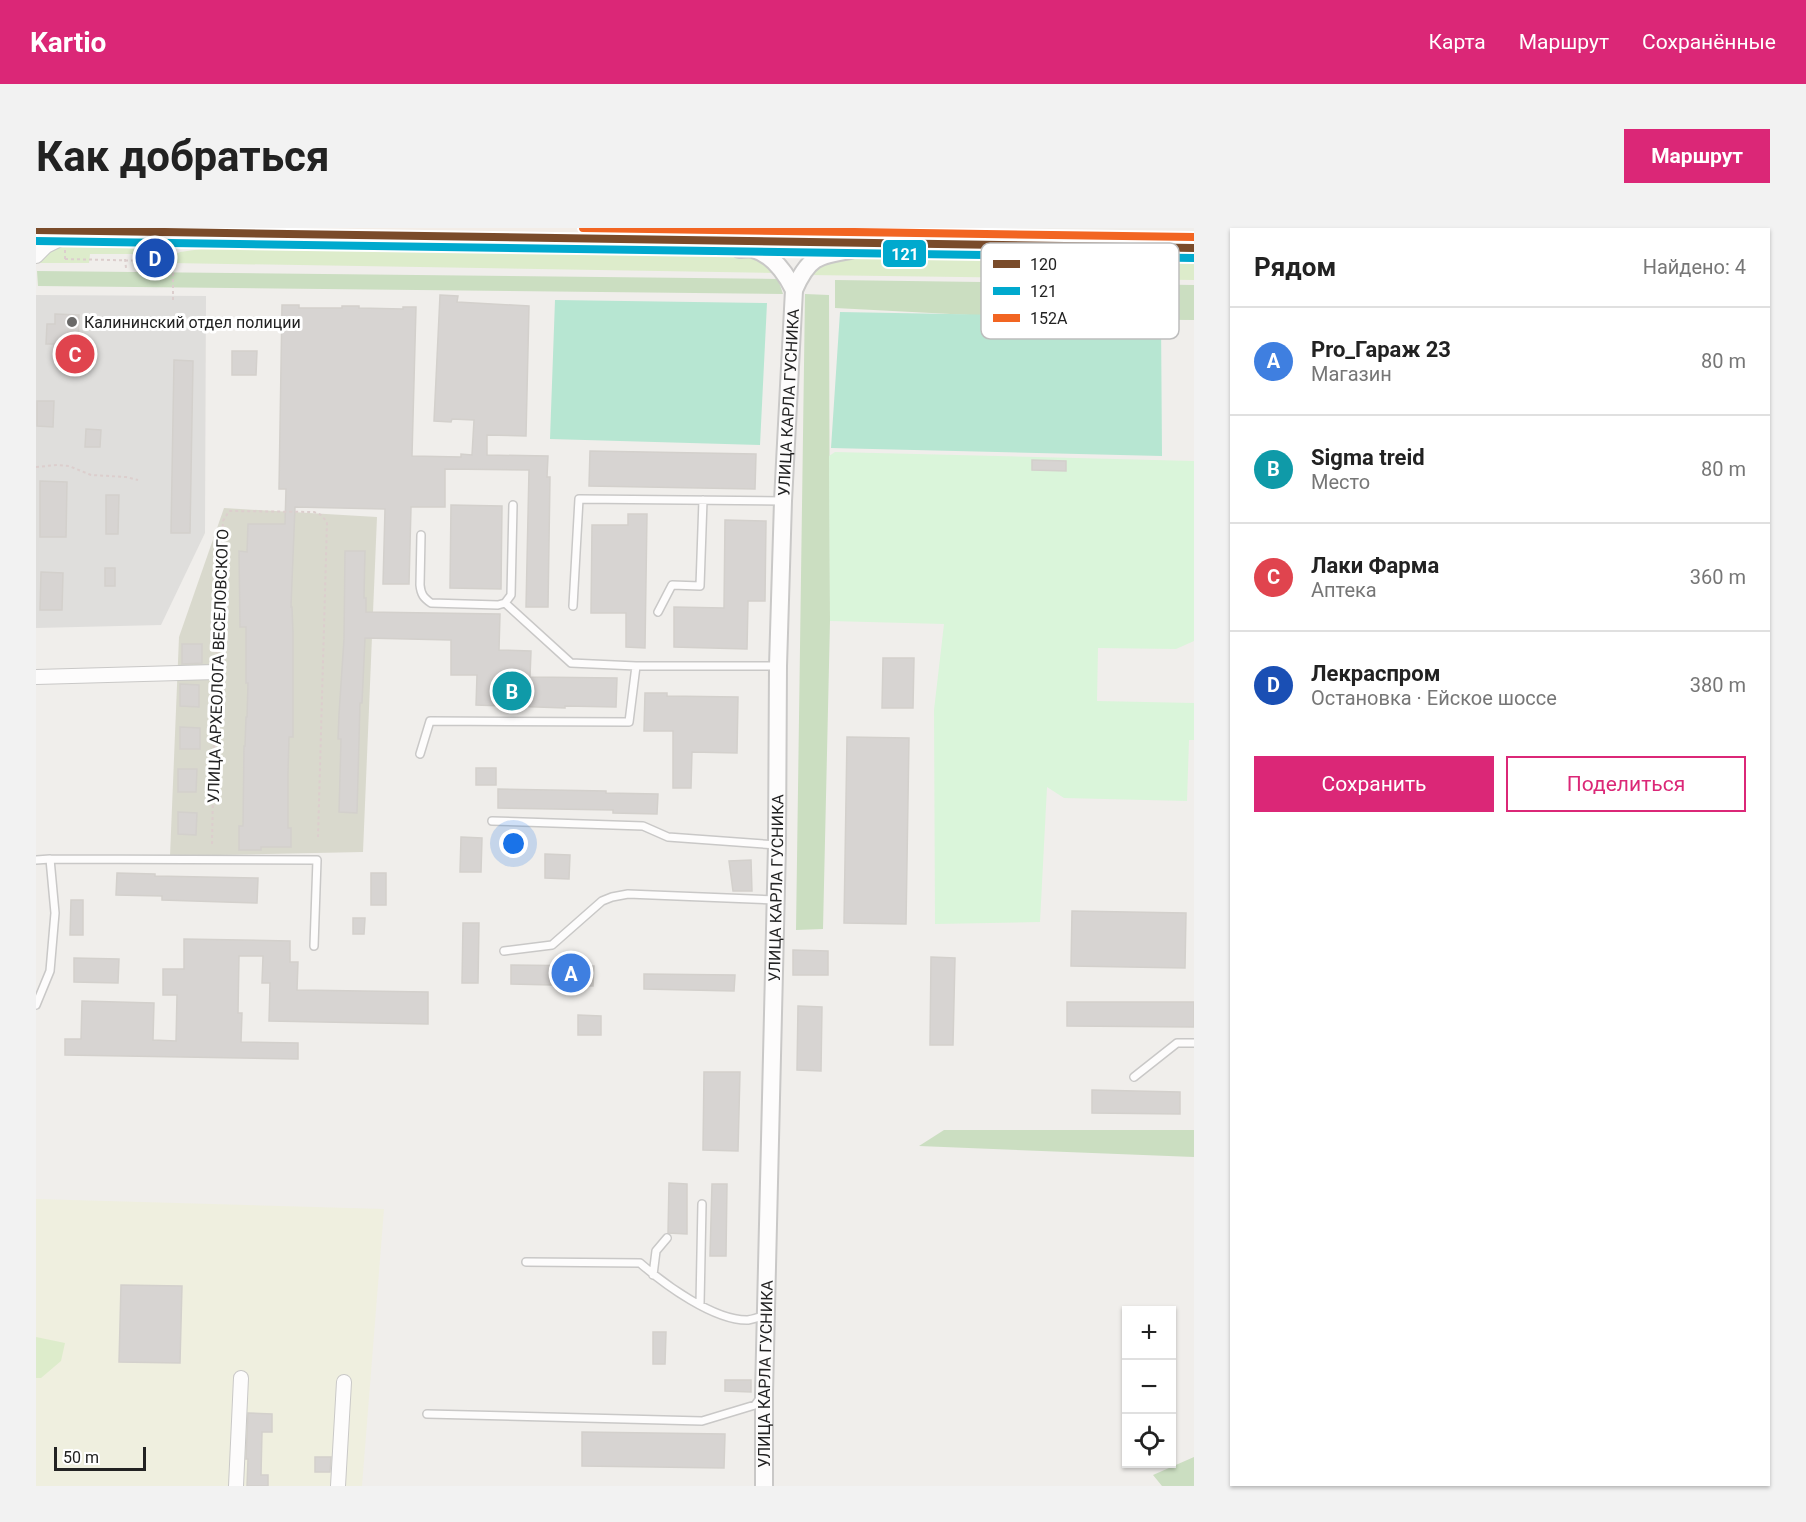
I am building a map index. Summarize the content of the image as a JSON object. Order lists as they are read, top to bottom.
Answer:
{
  "streets": {
    "street": ["УЛИЦА КАРЛА ГУСНИКА"],
    "path": ["УЛИЦА АРХЕОЛОГА ВЕСЕЛОВСКОГО"]
  },
  "places": ["Калининский отдел полиции"],
  "lines": ["transit line 152A", "transit line 120", "transit line 121"],
  "legend": ["120", "121", "152A"],
  "scale_bar": "50 m",
  "page": {
    "header": "Kartio",
    "nav": ["Карта", "Маршрут", "Сохранённые"],
    "buttons": [
      "Маршрут",
      ["Сохранить", "Поделиться"]
    ],
    "title": "Как добраться",
    "heading": ["Рядом", "Найдено: 4"],
    "pins": [
      "D",
      "C",
      "B",
      "A"
    ],
    "list": [
      {
        "mark": "A",
        "name": "Pro_Гараж 23",
        "note": "Магазин",
        "value": "80 m"
      },
      {
        "mark": "B",
        "name": "Sigma treid",
        "note": "Место",
        "value": "80 m"
      },
      {
        "mark": "C",
        "name": "Лаки Фарма",
        "note": "Аптека",
        "value": "360 m"
      },
      {
        "mark": "D",
        "name": "Лекраспром",
        "note": "Остановка · Ейское шоссе",
        "value": "380 m"
      }
    ],
    "map_buttons": ["+", "−"],
    "scale": "50 m"
  }
}
